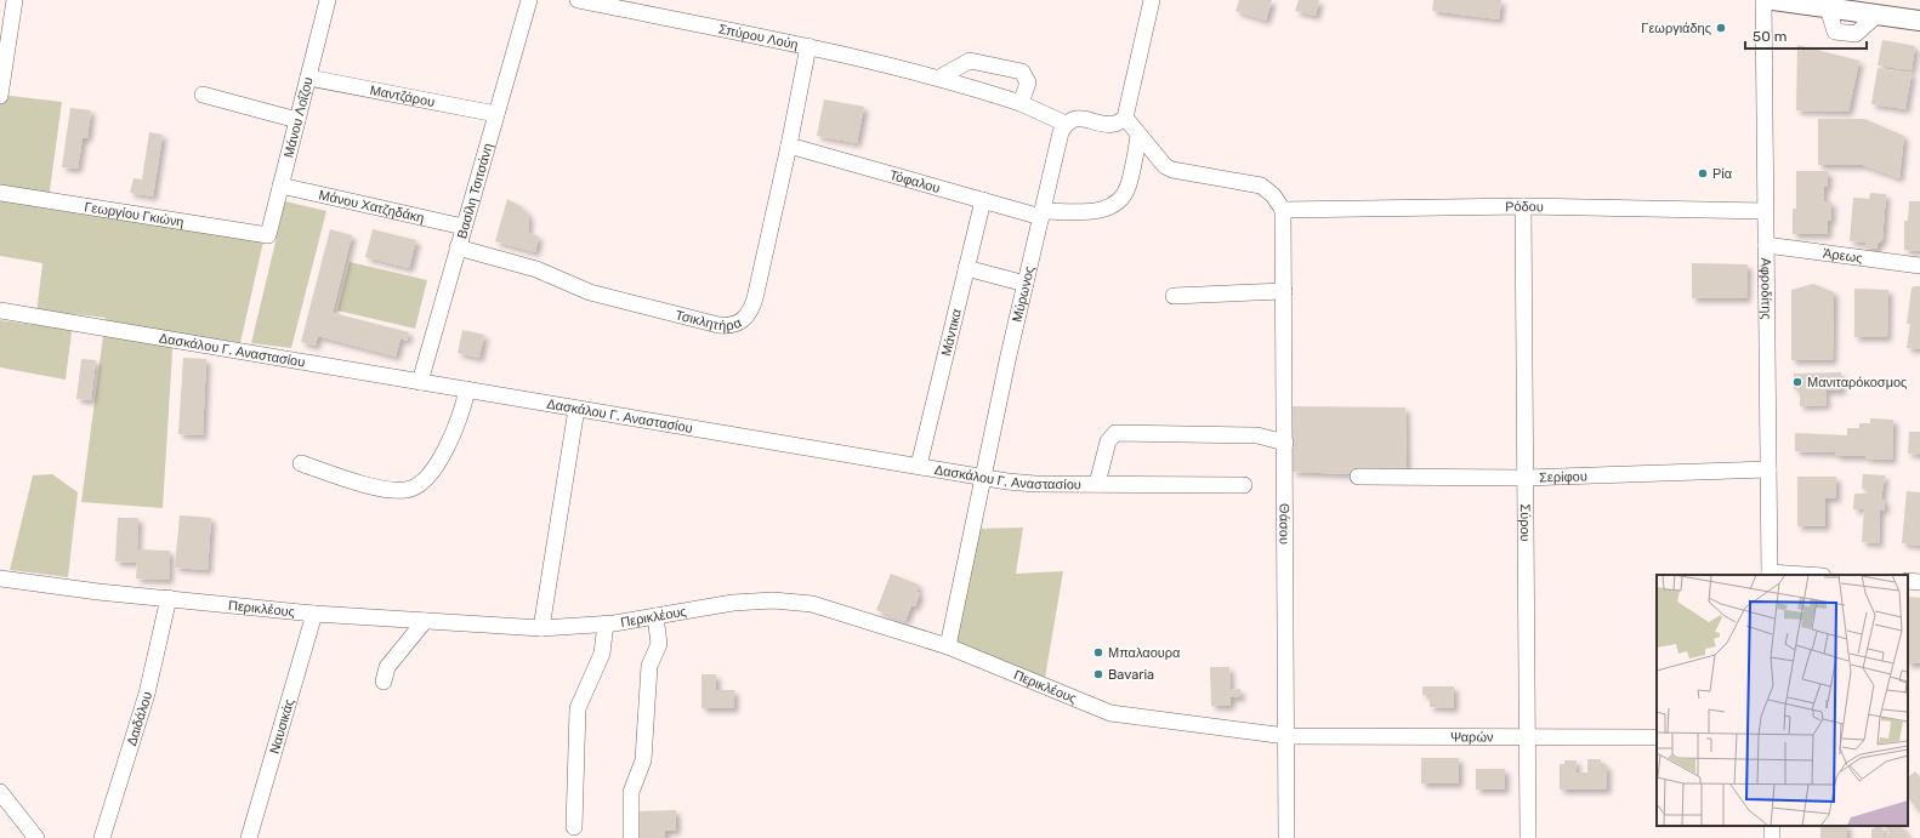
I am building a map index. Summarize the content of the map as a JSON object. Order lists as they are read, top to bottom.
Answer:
{
  "streets": {
    "street": [
      "Σπύρου Λούη",
      "Μαντζάρου",
      "Μάνου Λοΐζου",
      "Τόφαλου",
      "Βασίλη Τσιτσάνη",
      "Μάνου Χατζηδάκη",
      "Ρόδου",
      "Γεωργίου Γκιώνη",
      "Άρεως",
      "Αφροδίτης",
      "Μύρωνος",
      "Τσικλητήρα",
      "Μάντικα",
      "Δασκάλου Γ. Αναστασίου",
      "Σερίφου",
      "Σύρου",
      "Θάσου",
      "Περικλέους",
      "Δαιδάλου",
      "Ναυσικάς",
      "Ψαρών"
    ]
  },
  "crossings": [
    ["Σπύρου Λούη", "Μύρωνος"],
    ["Σπύρου Λούη", "Τσικλητήρα"],
    ["Μαντζάρου", "Μάνου Λοΐζου"],
    ["Μαντζάρου", "Βασίλη Τσιτσάνη"],
    ["Μάνου Λοΐζου", "Μάνου Χατζηδάκη"],
    ["Μάνου Λοΐζου", "Γεωργίου Γκιώνη"],
    ["Τόφαλου", "Μύρωνος"],
    ["Τόφαλου", "Τσικλητήρα"],
    ["Τόφαλου", "Μάντικα"],
    ["Βασίλη Τσιτσάνη", "Μάνου Χατζηδάκη"],
    ["Βασίλη Τσιτσάνη", "Τσικλητήρα"],
    ["Βασίλη Τσιτσάνη", "Δασκάλου Γ. Αναστασίου"],
    ["Ρόδου", "Αφροδίτης"],
    ["Ρόδου", "Σύρου"],
    ["Ρόδου", "Θάσου"],
    ["Άρεως", "Αφροδίτης"],
    ["Αφροδίτης", "Σερίφου"],
    ["Μύρωνος", "Δασκάλου Γ. Αναστασίου"],
    ["Μύρωνος", "Περικλέους"],
    ["Μάντικα", "Δασκάλου Γ. Αναστασίου"],
    ["Σερίφου", "Σύρου"],
    ["Σύρου", "Ψαρών"],
    ["Θάσου", "Περικλέους"],
    ["Θάσου", "Ψαρών"],
    ["Περικλέους", "Δαιδάλου"],
    ["Περικλέους", "Ναυσικάς"],
    ["Περικλέους", "Ψαρών"]
  ],
  "places": [
    "Γεωργιάδης",
    "Ρία",
    "Μανιταρόκοσμος",
    "Μπαλαουρα",
    "Bavaria"
  ],
  "scale_bar": "50 m"
}
